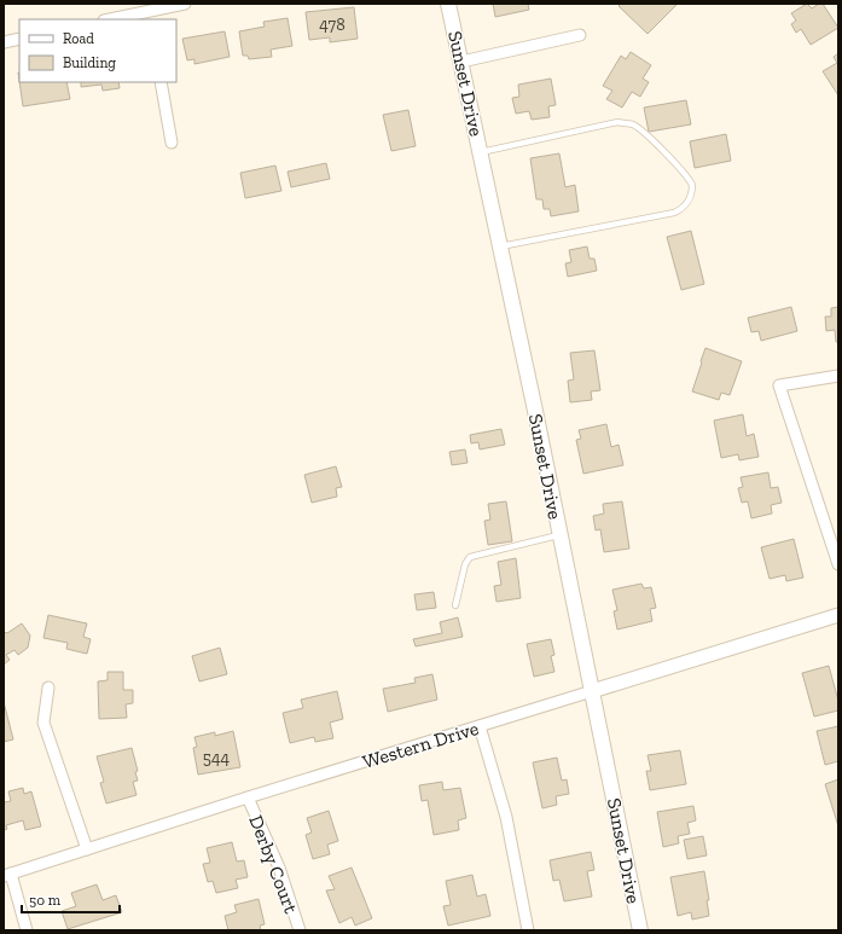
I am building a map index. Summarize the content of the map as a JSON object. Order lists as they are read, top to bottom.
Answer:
{
  "streets": {
    "main road": ["Sunset Drive"],
    "street": ["Western Drive", "Derby Court"]
  },
  "crossings": [
    ["Sunset Drive", "Western Drive"],
    ["Western Drive", "Derby Court"]
  ],
  "house_numbers": ["478", "544"],
  "legend": ["Road", "Building"],
  "scale_bar": "50 m"
}
